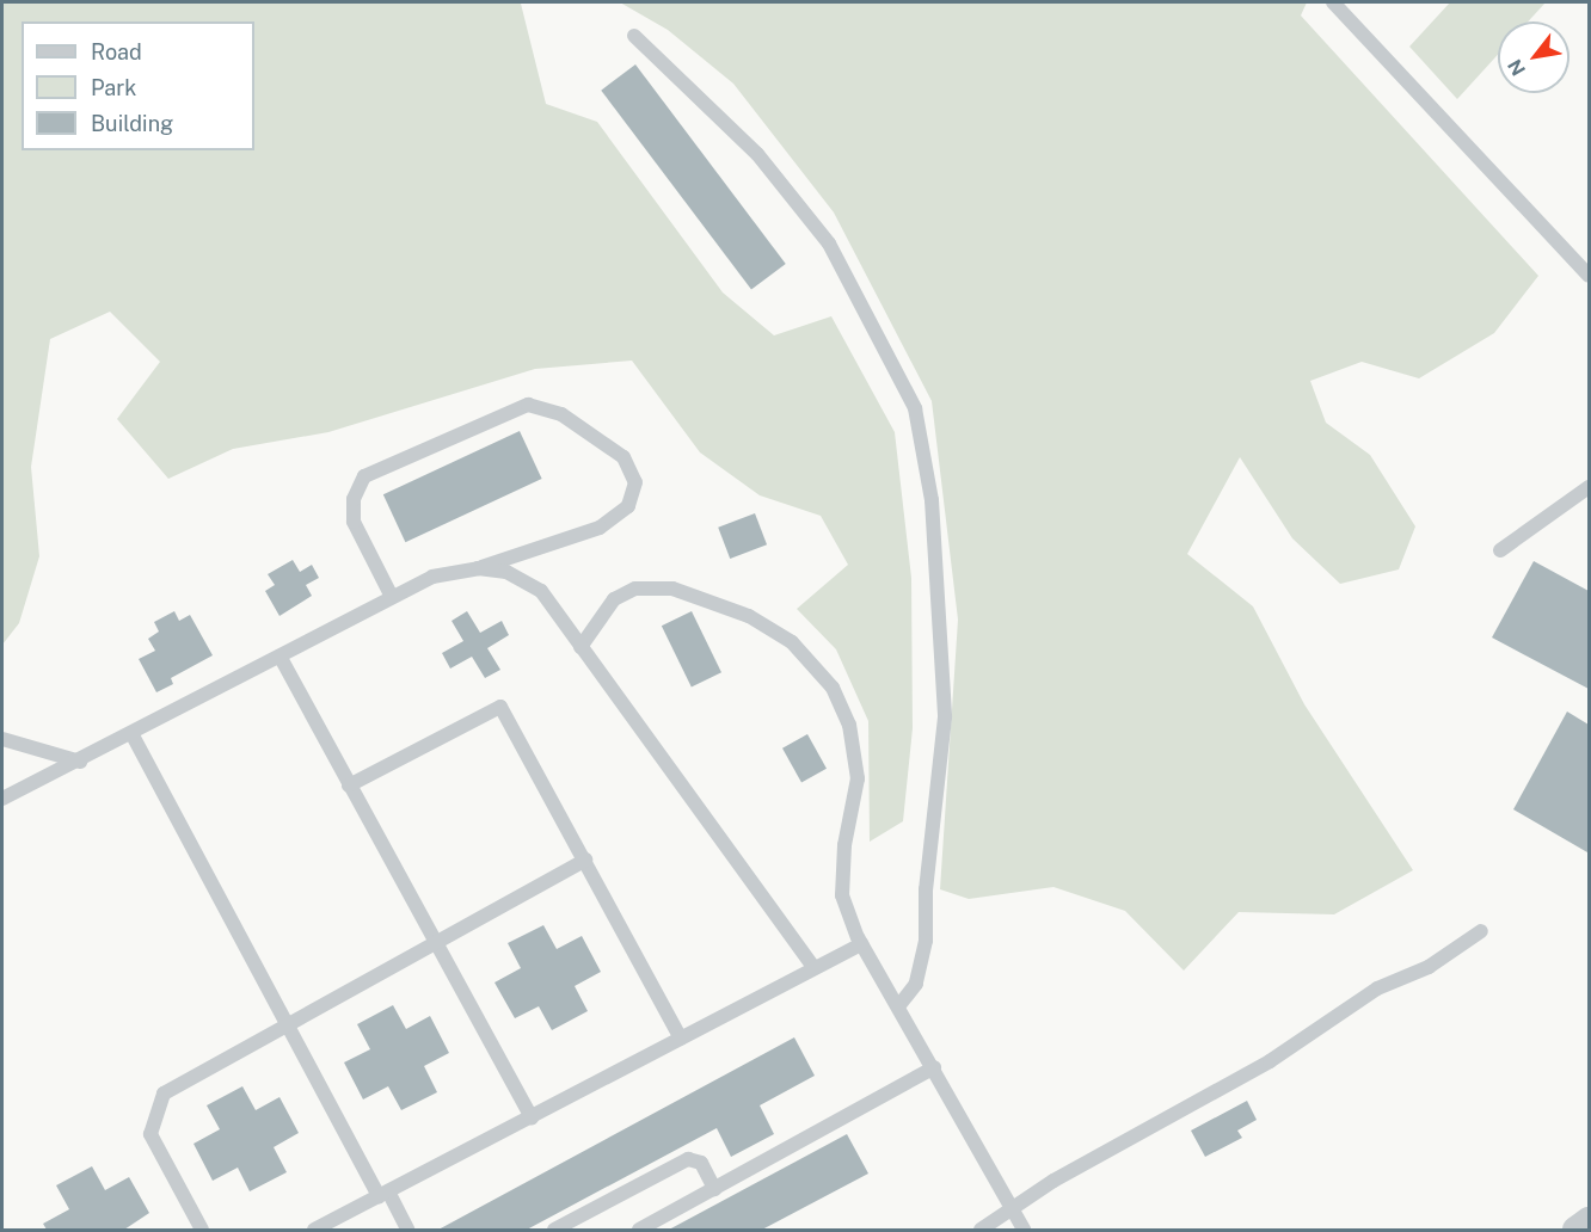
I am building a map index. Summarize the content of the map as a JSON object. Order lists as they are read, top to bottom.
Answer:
{
  "legend": ["Road", "Park", "Building"],
  "north": "bottom left"
}
